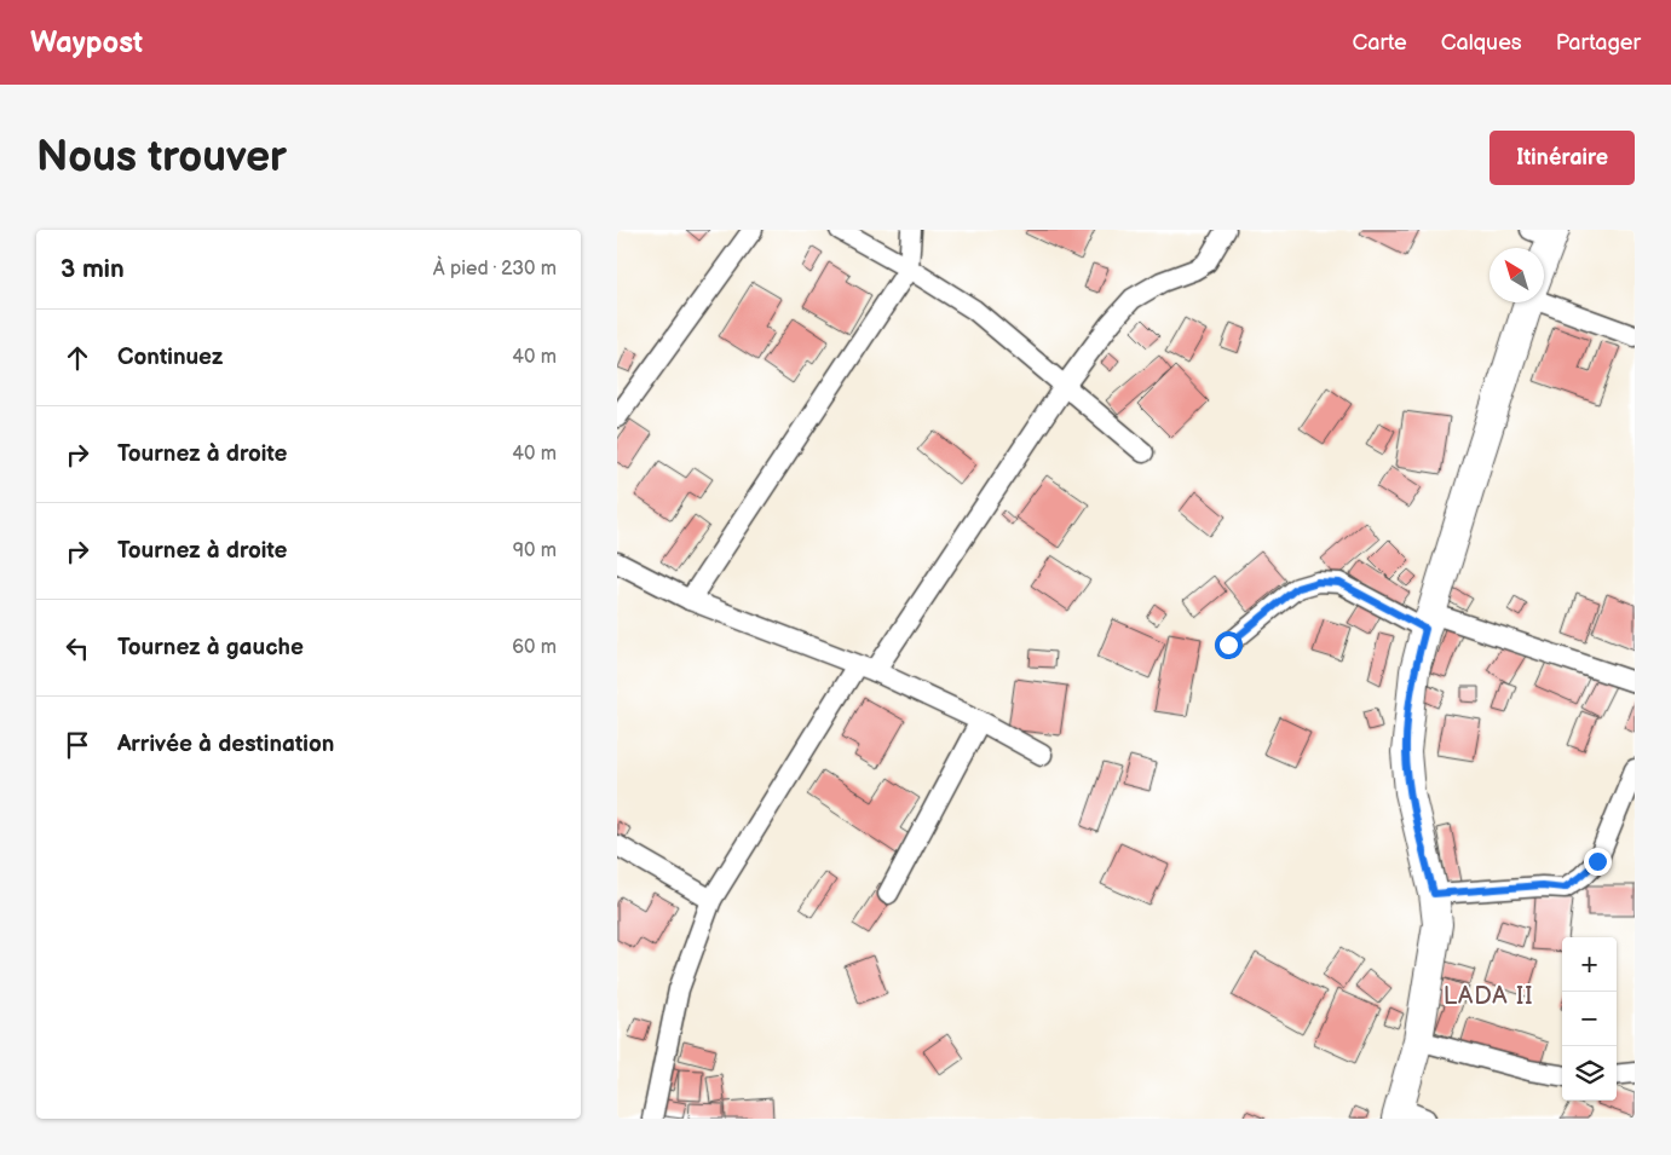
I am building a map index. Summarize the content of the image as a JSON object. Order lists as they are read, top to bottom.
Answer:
{
  "districts": ["LADA II"],
  "north": "top left",
  "page": {
    "header": "Waypost",
    "nav": ["Carte", "Calques", "Partager"],
    "buttons": "Itinéraire",
    "title": "Nous trouver",
    "heading": ["3 min", "À pied · 230 m"],
    "list": [
      ["Continuez", "40 m"],
      ["Tournez à droite", "40 m"],
      ["Tournez à droite", "90 m"],
      ["Tournez à gauche", "60 m"],
      "Arrivée à destination"
    ],
    "map_buttons": ["+", "−"]
  }
}
